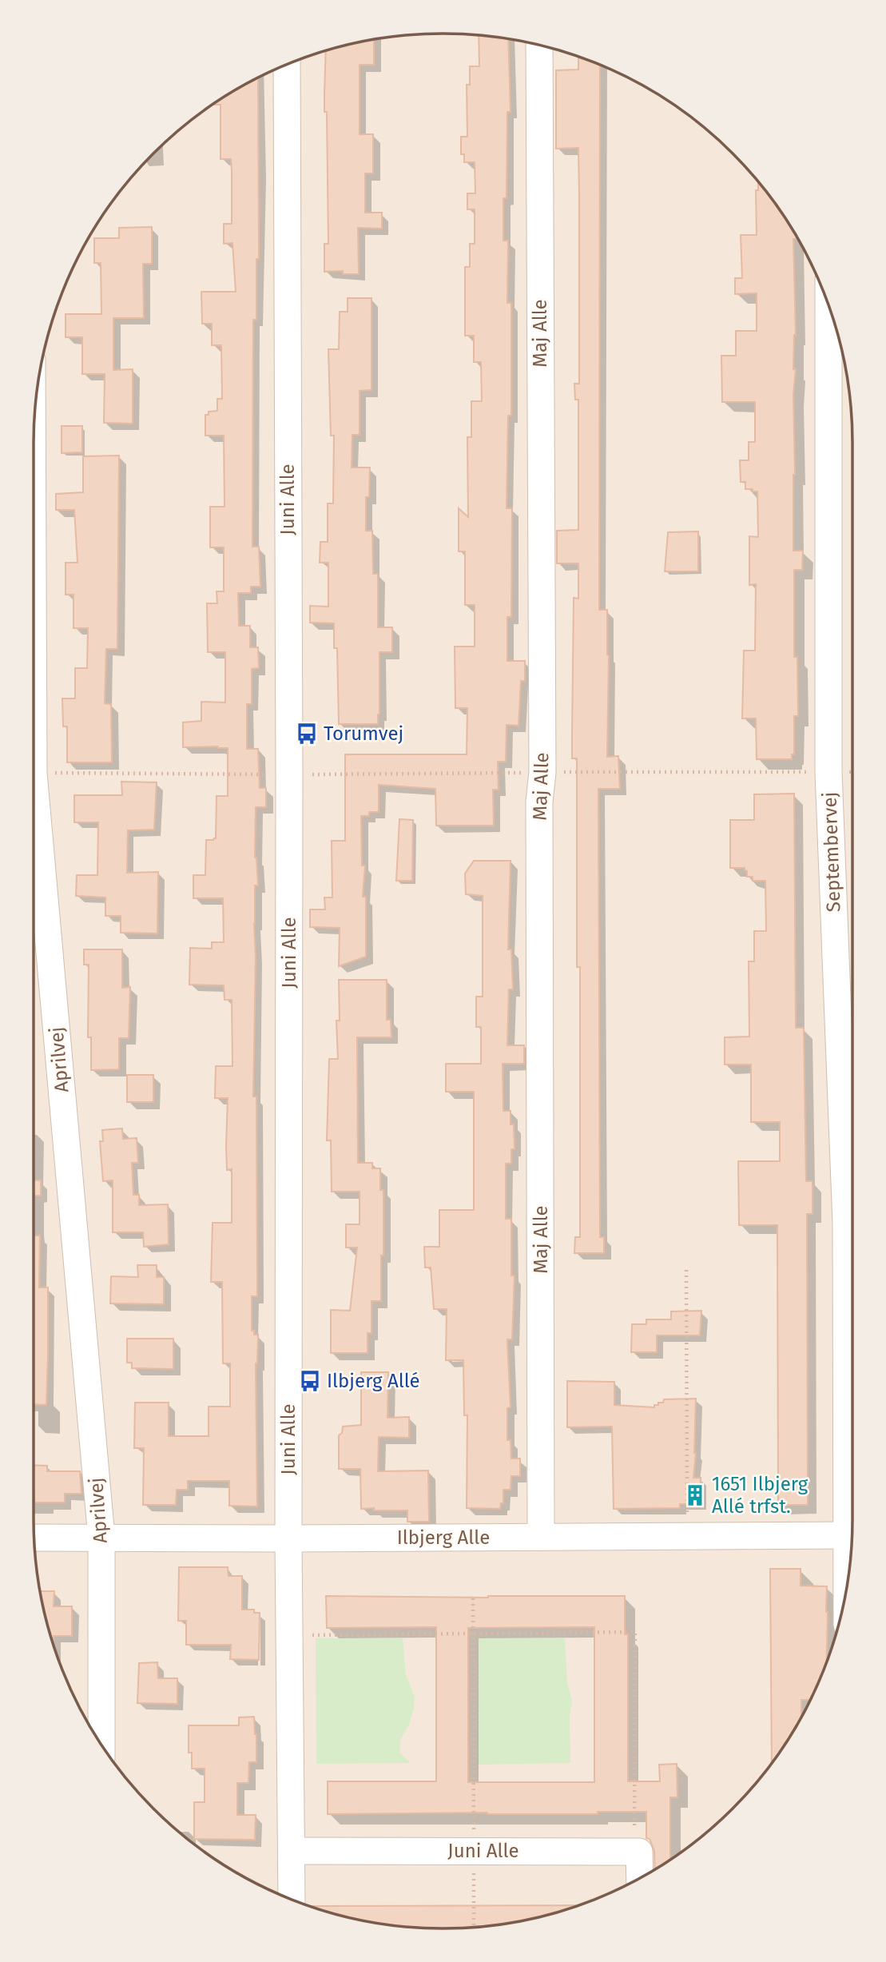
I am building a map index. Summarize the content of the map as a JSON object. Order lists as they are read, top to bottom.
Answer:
{
  "streets": {
    "street": [
      "Maj Alle",
      "Juni Alle",
      "Septembervej",
      "Aprilvej",
      "Ilbjerg Alle"
    ]
  },
  "crossings": [
    ["Maj Alle", "Ilbjerg Alle"],
    ["Juni Alle", "Ilbjerg Alle"],
    ["Aprilvej", "Ilbjerg Alle"]
  ],
  "places": {
    "bus stop": ["Torumvej", "Ilbjerg Allé"],
    "building": ["1651 Ilbjerg Allé trfst."]
  }
}
